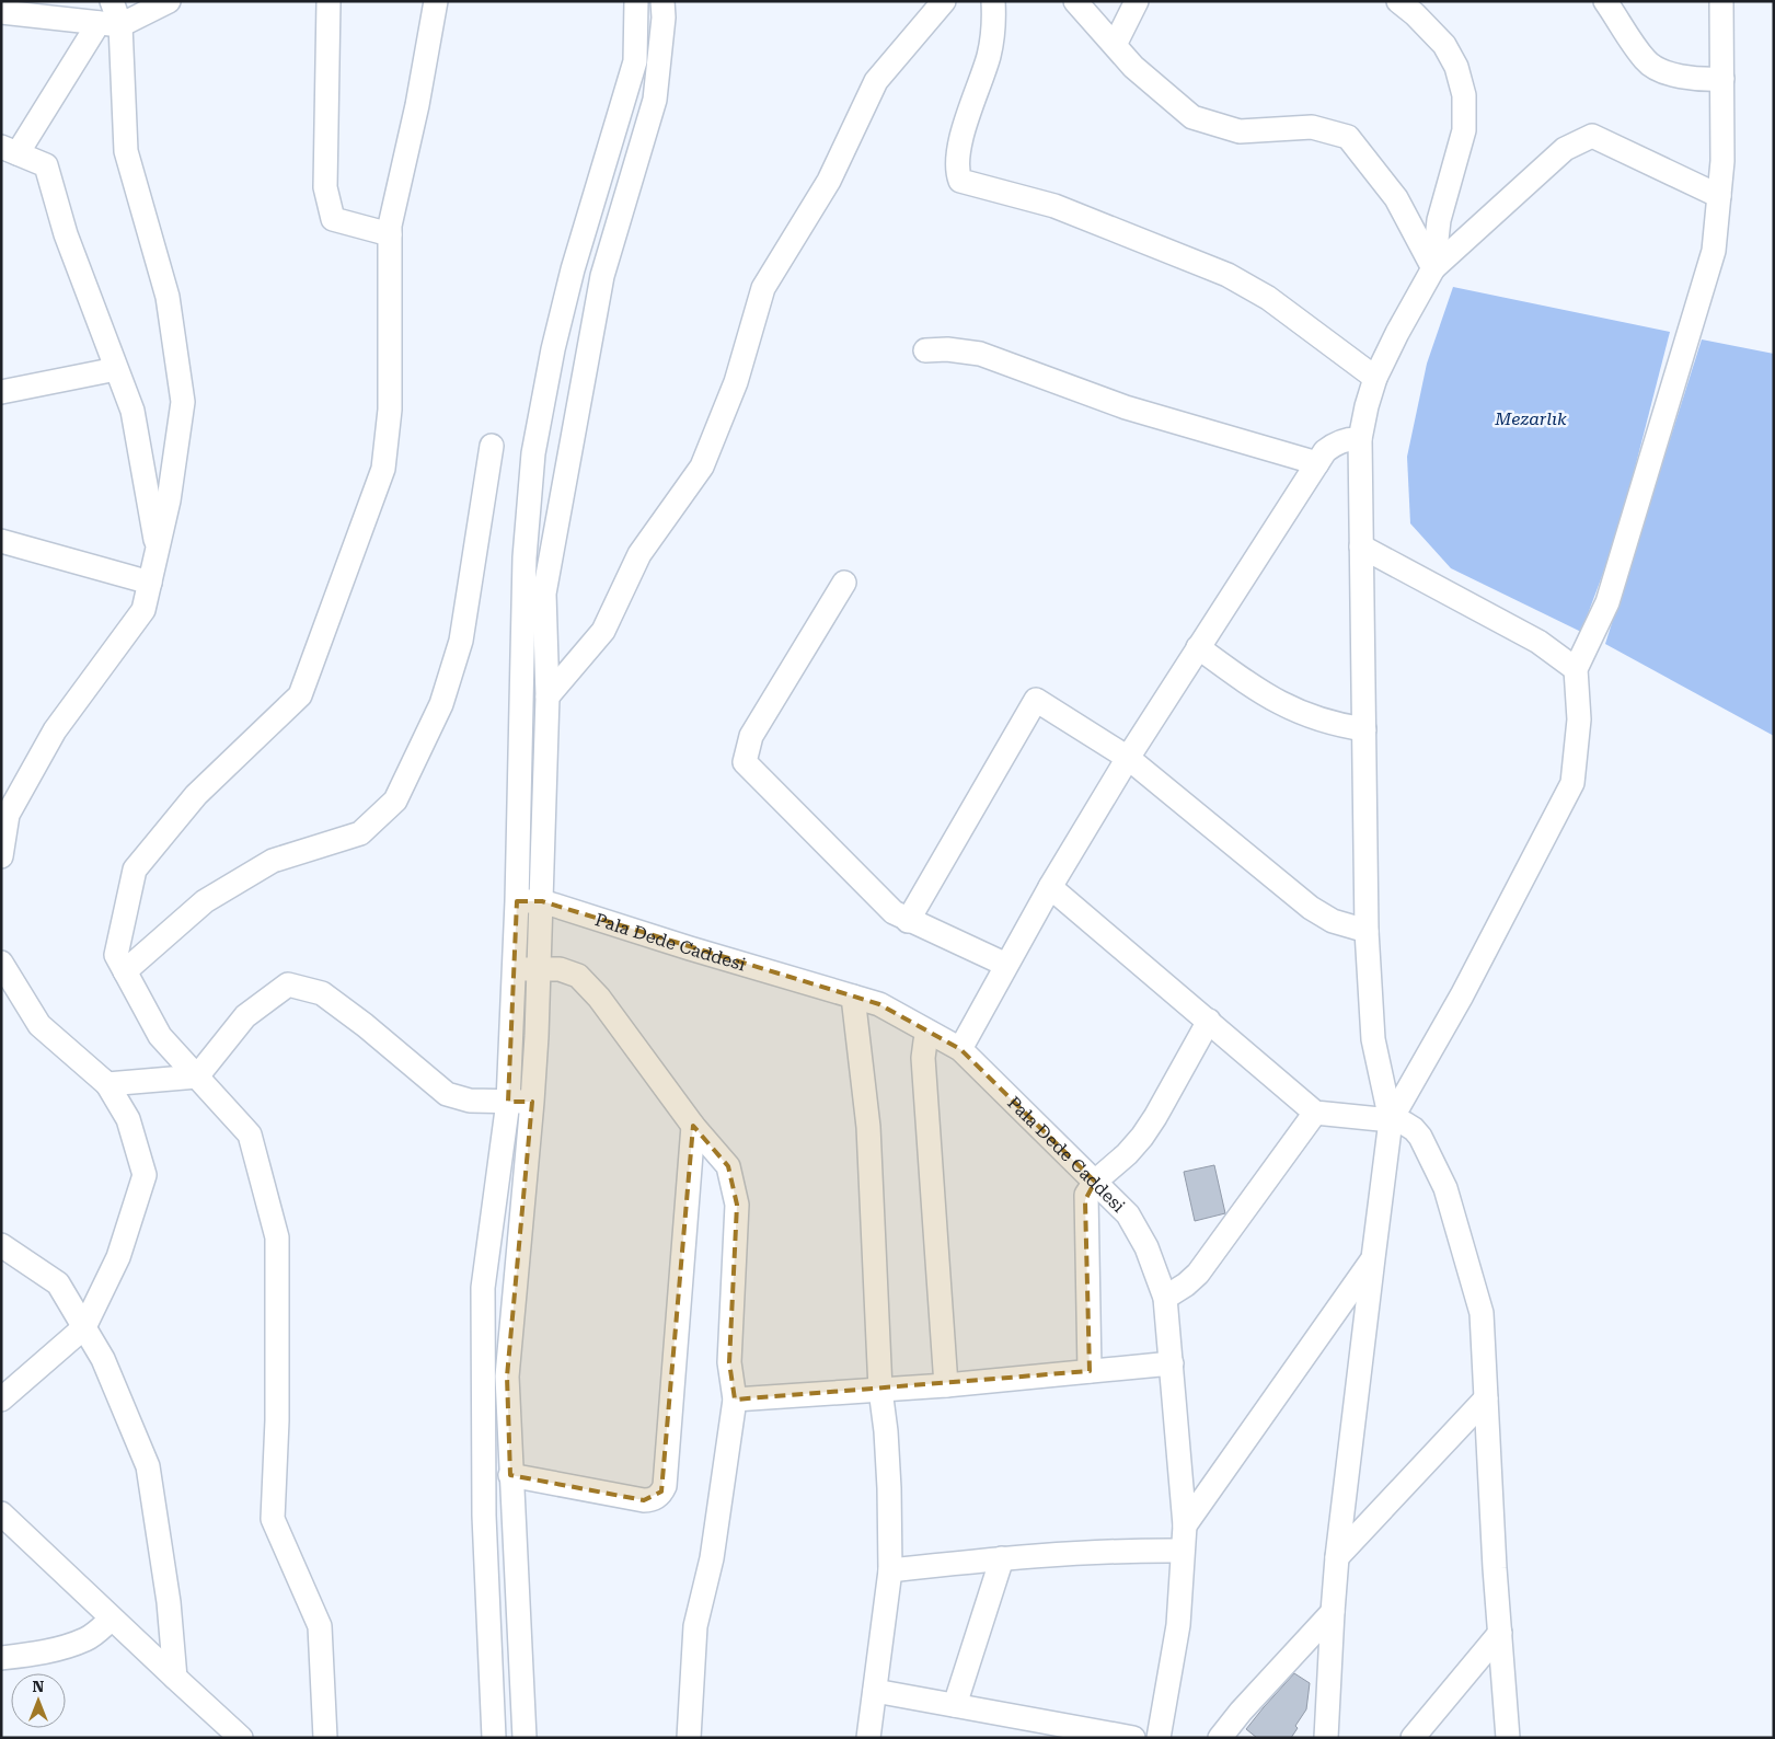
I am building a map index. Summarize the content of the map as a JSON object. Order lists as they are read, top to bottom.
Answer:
{
  "streets": {
    "street": ["Pala Dede Caddesi"]
  },
  "parks": ["Mezarlık"],
  "north": "top"
}
